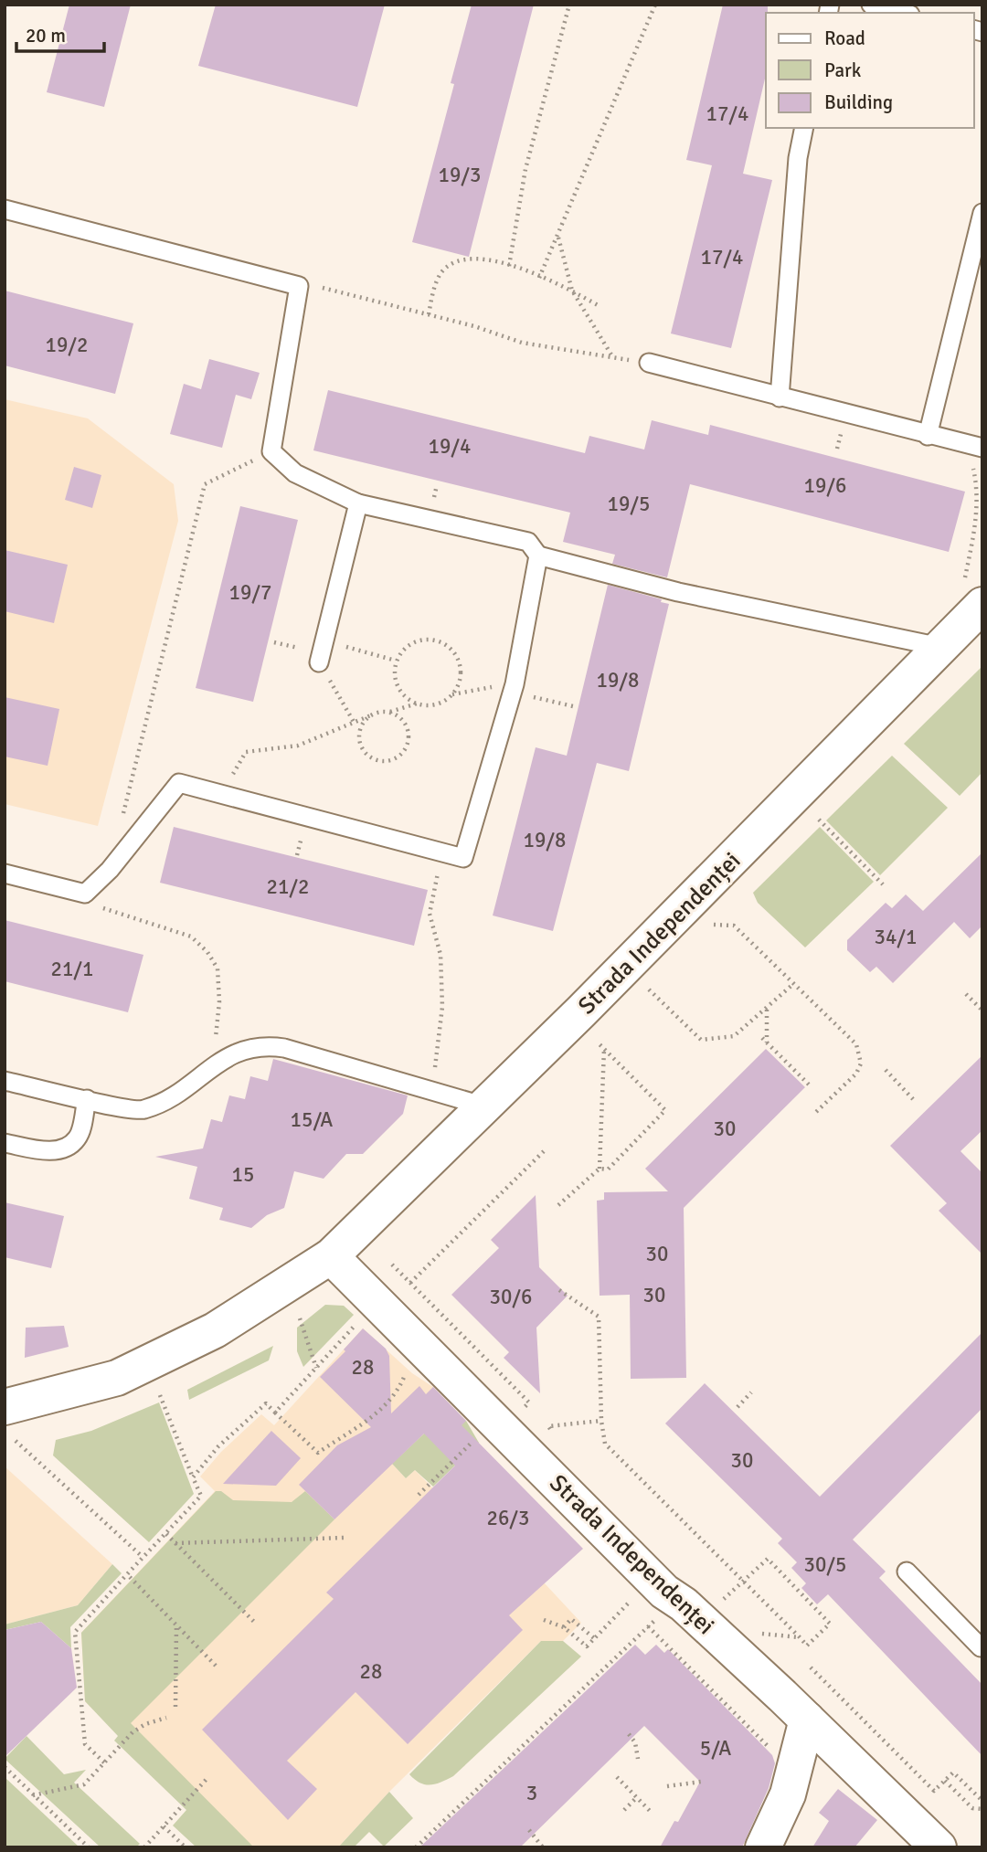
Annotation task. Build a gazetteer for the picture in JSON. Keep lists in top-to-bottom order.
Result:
{
  "streets": {
    "main road": ["Strada Independenței"]
  },
  "house_numbers": [
    "17/4",
    "19/3",
    "17/4",
    "19/2",
    "19/4",
    "19/6",
    "19/5",
    "19/7",
    "19/8",
    "19/8",
    "21/2",
    "34/1",
    "21/1",
    "15/A",
    "30",
    "15",
    "30",
    "30",
    "30/6",
    "28",
    "30",
    "26/3",
    "30/5",
    "28",
    "5/A",
    "3"
  ],
  "legend": ["Road", "Park", "Building"],
  "scale_bar": "20 m"
}
